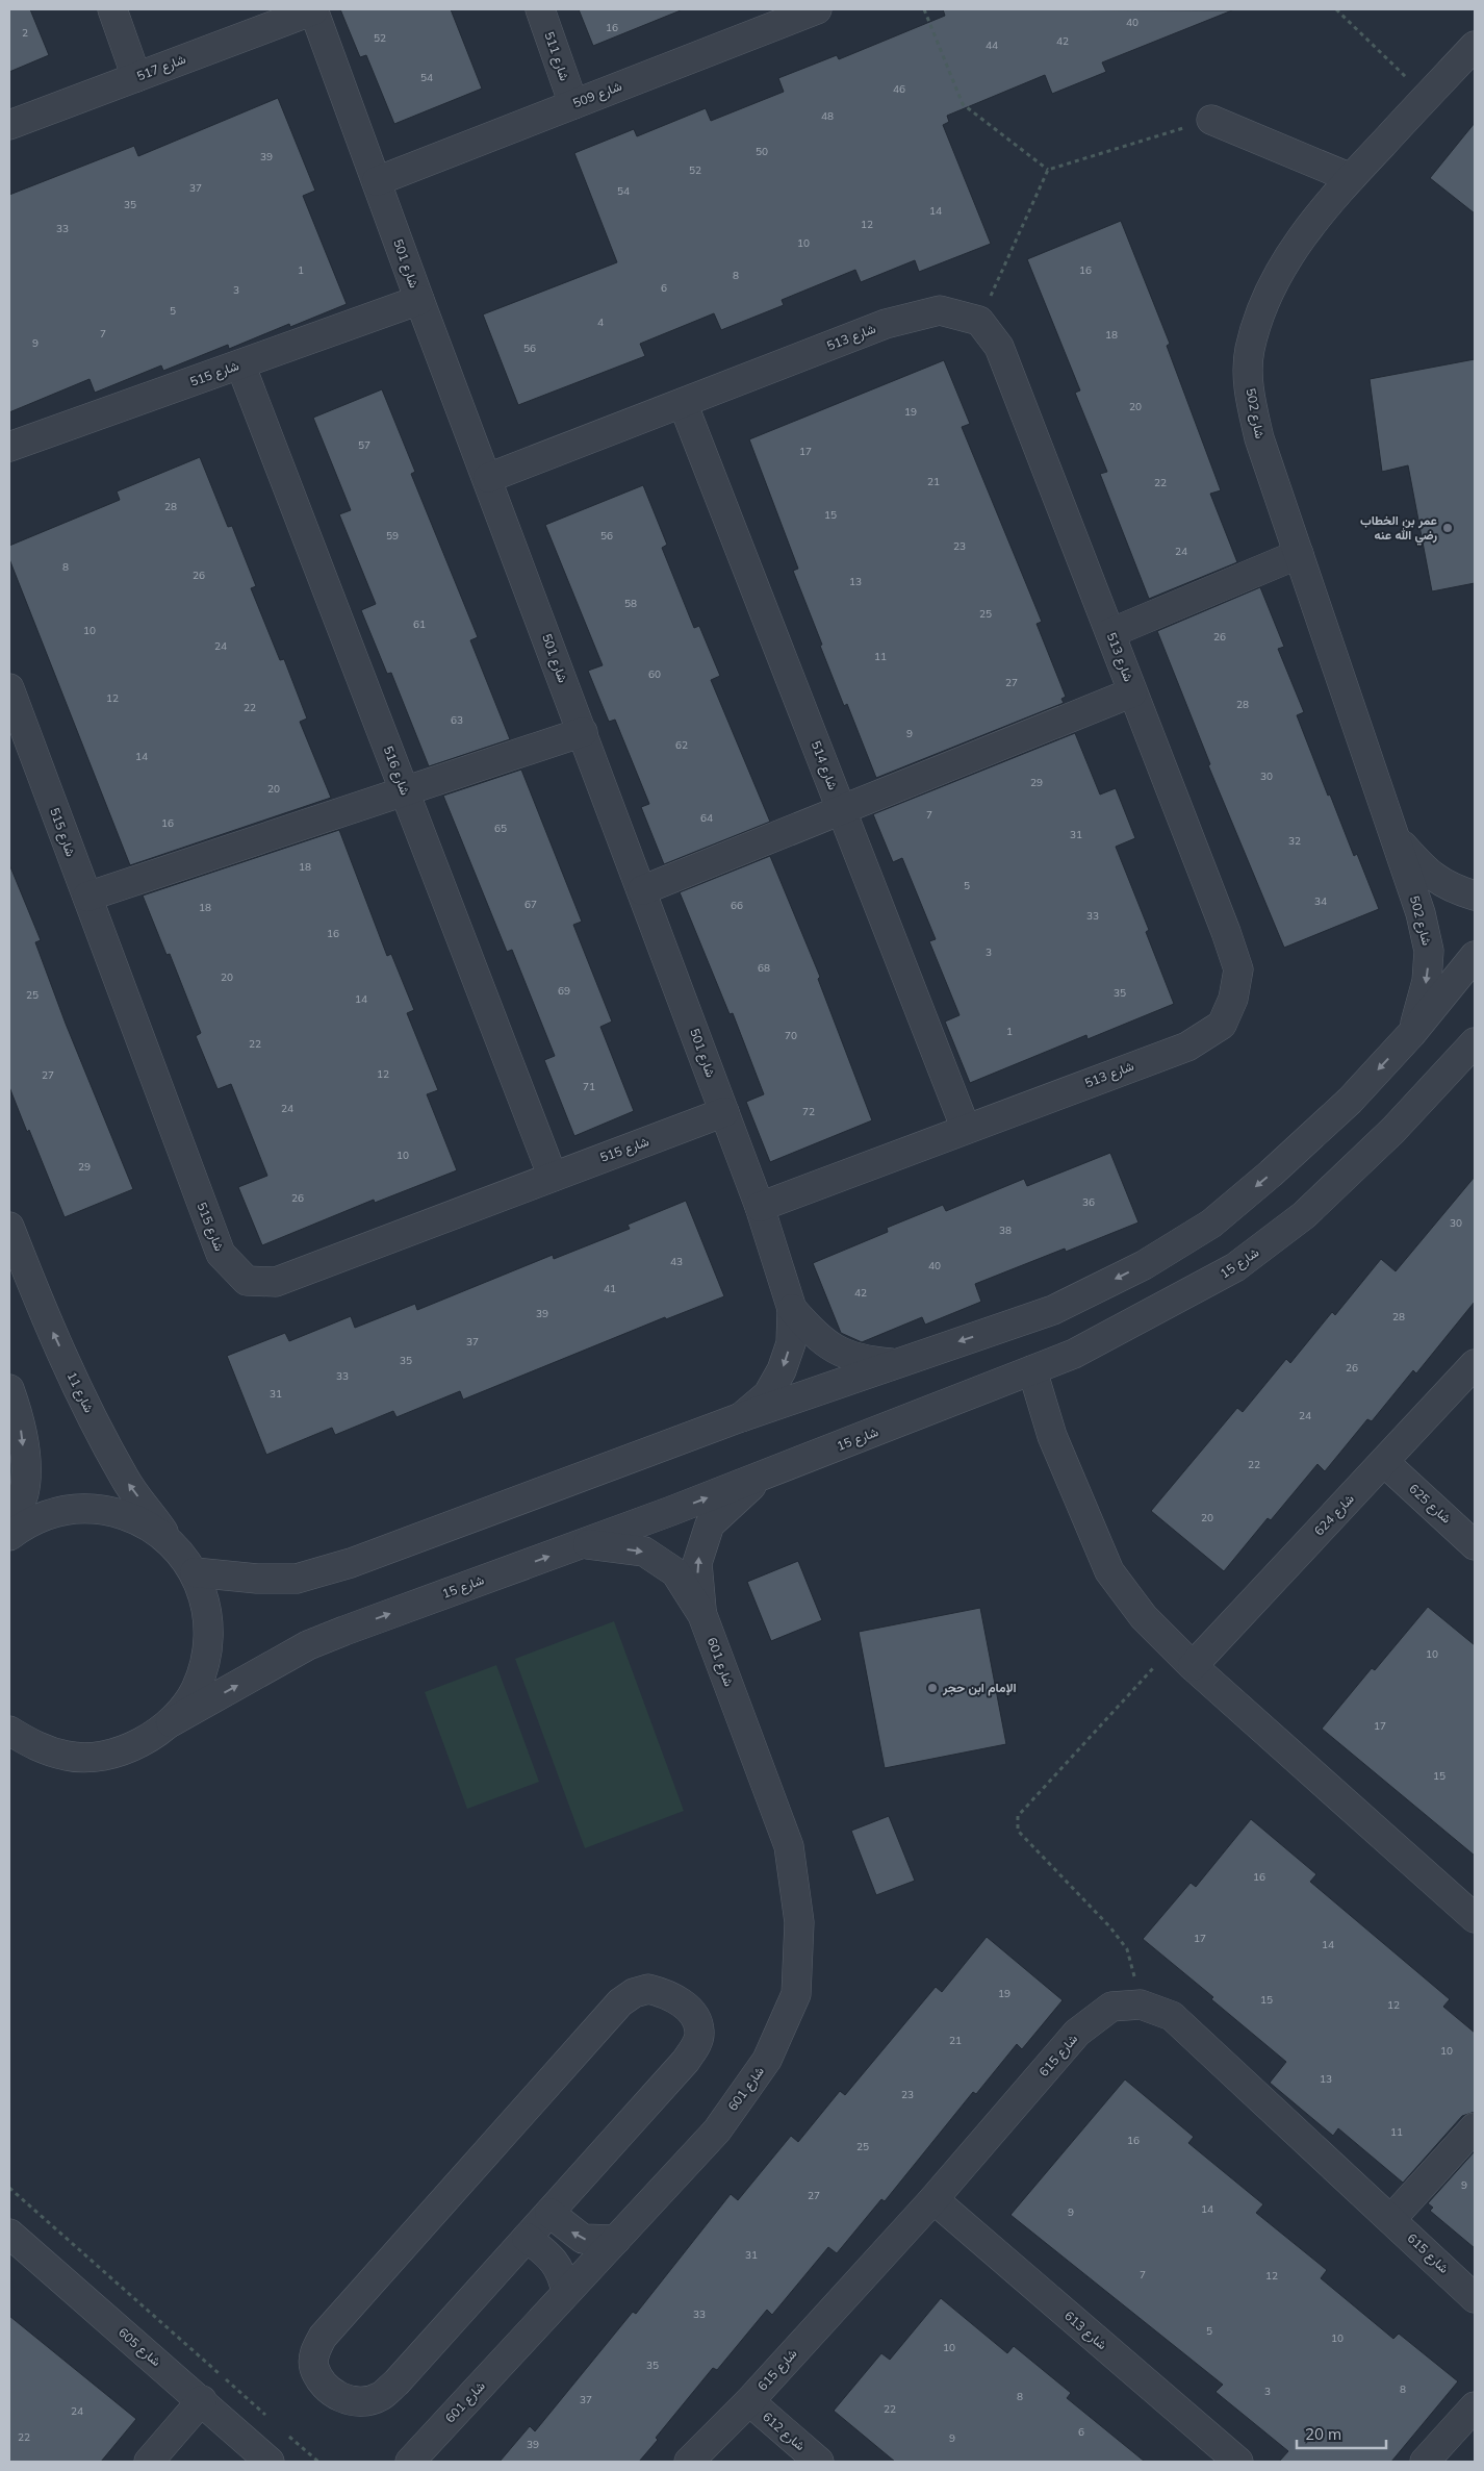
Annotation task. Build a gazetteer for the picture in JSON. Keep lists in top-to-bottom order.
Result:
{
  "streets": {
    "street": [
      "شارع 511",
      "شارع 517",
      "شارع 509",
      "شارع 501",
      "شارع 513",
      "شارع 515",
      "شارع 502",
      "شارع 514",
      "شارع 516",
      "شارع 15",
      "شارع 11",
      "شارع 625",
      "شارع 624",
      "شارع 601",
      "شارع 615",
      "شارع 613",
      "شارع 605",
      "شارع 612"
    ]
  },
  "crossings": [
    ["شارع 511", "شارع 509"],
    ["شارع 517", "شارع 501"],
    ["شارع 509", "شارع 501"],
    ["شارع 501", "شارع 513"],
    ["شارع 501", "شارع 515"],
    ["شارع 513", "شارع 514"],
    ["شارع 515", "شارع 516"],
    ["شارع 15", "شارع 601"],
    ["شارع 625", "شارع 624"],
    ["شارع 615", "شارع 613"],
    ["شارع 615", "شارع 612"]
  ],
  "one_way": ["شارع 11"],
  "places": ["عمر بن الخطاب رضي الله عنه", "الإمام ابن حجر"],
  "house_numbers": [
    "40",
    "16",
    "2",
    "52",
    "42",
    "44",
    "54",
    "46",
    "48",
    "50",
    "39",
    "52",
    "37",
    "54",
    "35",
    "14",
    "12",
    "33",
    "10",
    "1",
    "16",
    "8",
    "6",
    "3",
    "5",
    "4",
    "7",
    "18",
    "9",
    "56",
    "20",
    "19",
    "57",
    "17",
    "21",
    "22",
    "28",
    "15",
    "59",
    "56",
    "23",
    "24",
    "8",
    "26",
    "13",
    "58",
    "25",
    "61",
    "10",
    "26",
    "24",
    "11",
    "60",
    "27",
    "12",
    "28",
    "22",
    "63",
    "9",
    "62",
    "14",
    "30",
    "29",
    "20",
    "7",
    "64",
    "16",
    "65",
    "31",
    "32",
    "18",
    "5",
    "34",
    "67",
    "66",
    "18",
    "33",
    "16",
    "3",
    "68",
    "20",
    "69",
    "35",
    "25",
    "14",
    "1",
    "70",
    "22",
    "12",
    "27",
    "71",
    "24",
    "72",
    "10",
    "29",
    "26",
    "36",
    "30",
    "38",
    "43",
    "40",
    "41",
    "42",
    "39",
    "28",
    "37",
    "35",
    "26",
    "33",
    "31",
    "24",
    "22",
    "20",
    "10",
    "17",
    "15",
    "16",
    "17",
    "14",
    "19",
    "15",
    "12",
    "21",
    "10",
    "13",
    "23",
    "11",
    "16",
    "25",
    "9",
    "27",
    "14",
    "9",
    "31",
    "7",
    "12",
    "33",
    "5",
    "10",
    "10",
    "35",
    "8",
    "3",
    "8",
    "37",
    "22",
    "24",
    "6",
    "22",
    "9",
    "39"
  ],
  "scale_bar": "20 m"
}
